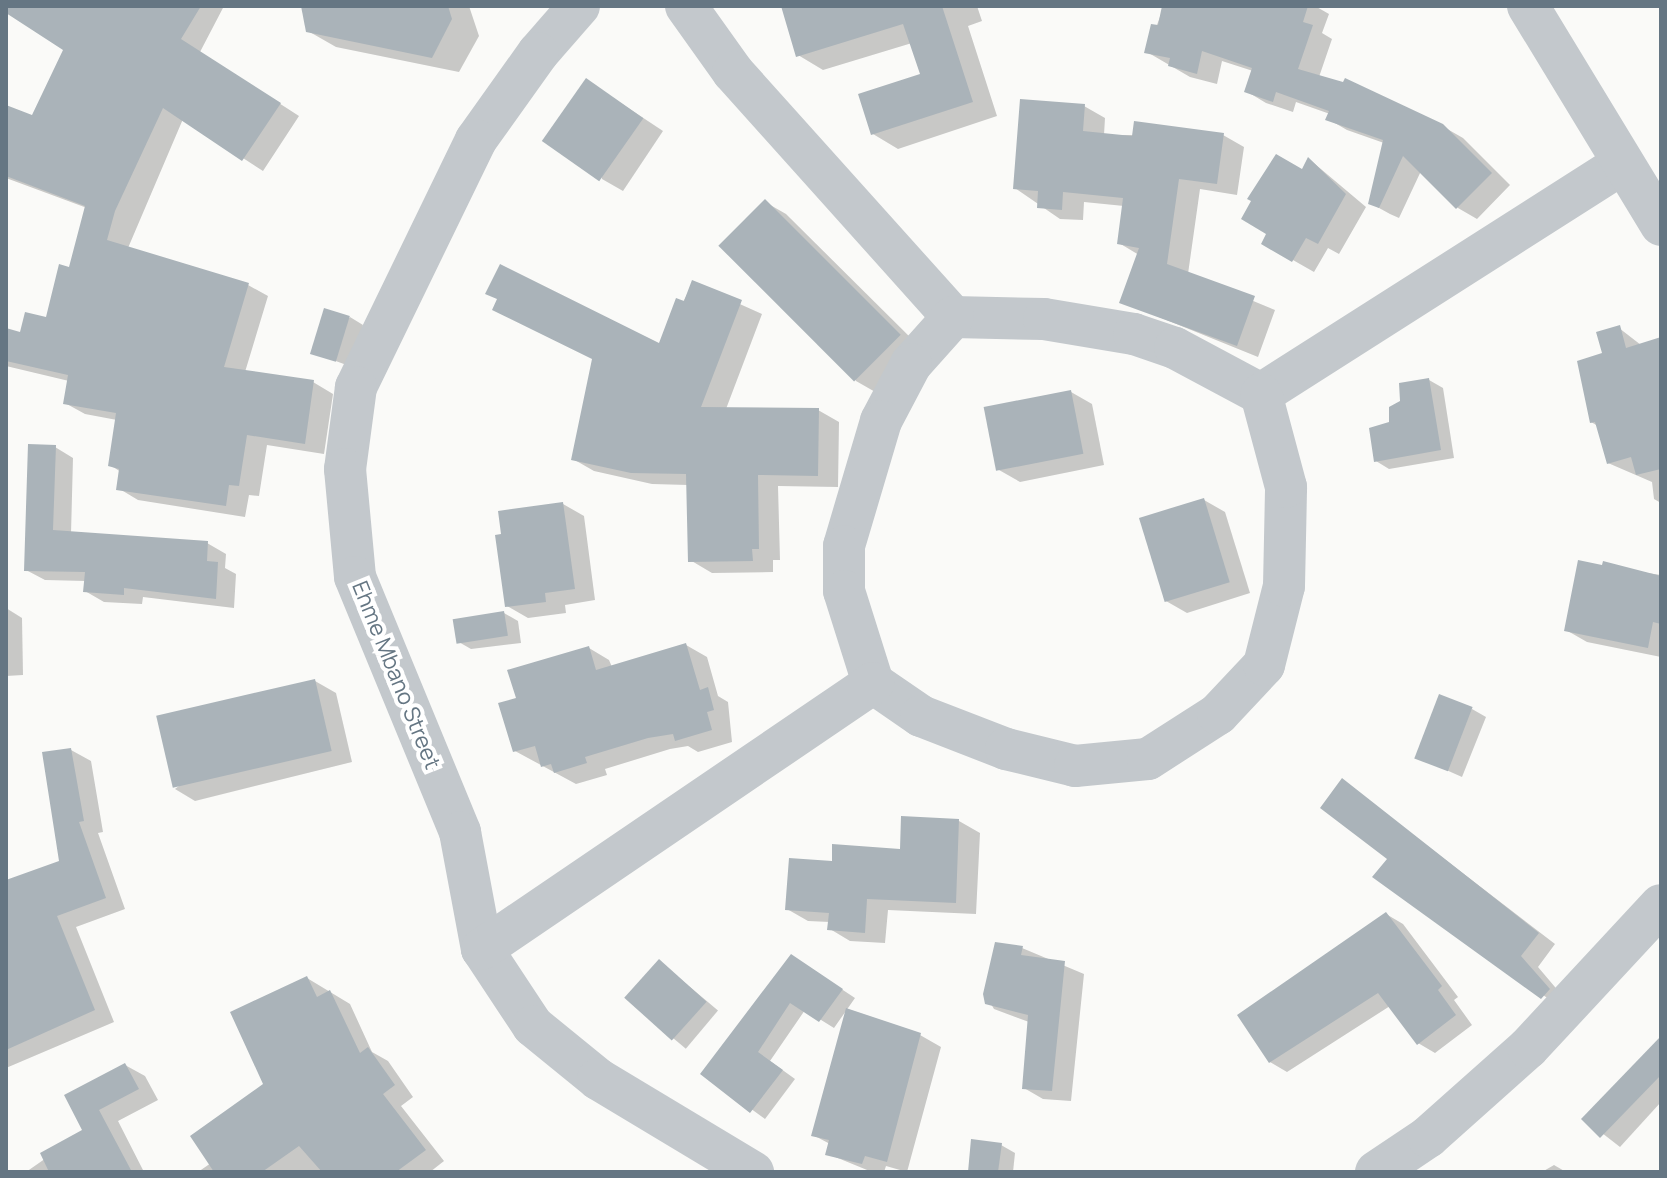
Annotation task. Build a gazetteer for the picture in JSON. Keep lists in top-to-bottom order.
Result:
{
  "streets": {
    "street": ["Ehme Mbano Street"]
  }
}
